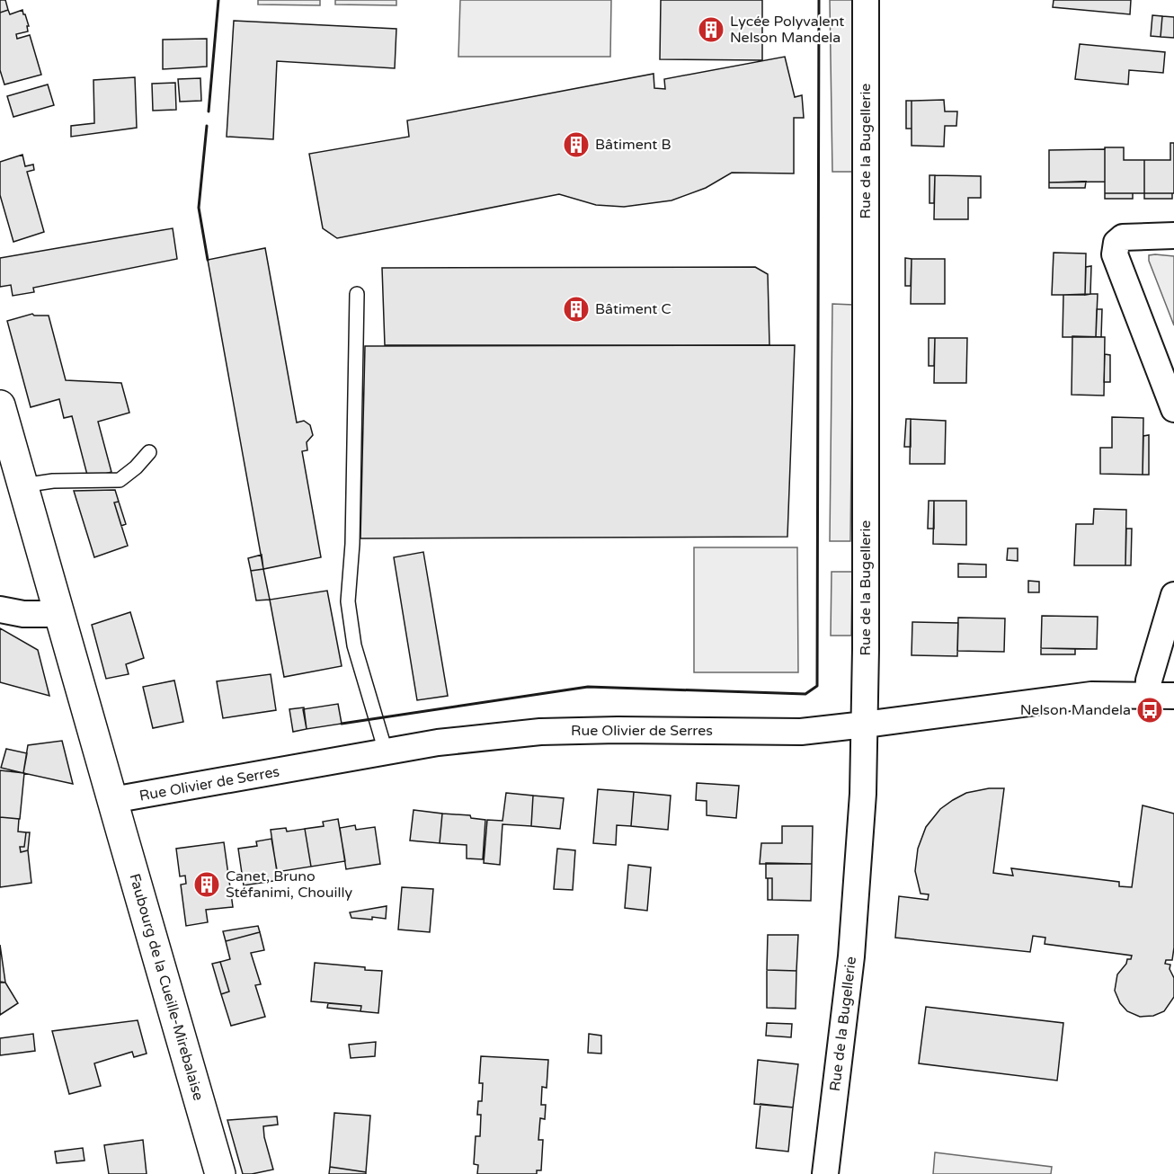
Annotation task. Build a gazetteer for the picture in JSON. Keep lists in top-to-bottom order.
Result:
{
  "streets": {
    "street": ["Rue de la Bugellerie", "Rue Olivier de Serres", "Faubourg de la Cueille-Mirebalaise"]
  },
  "crossings": [
    ["Rue de la Bugellerie", "Rue Olivier de Serres"],
    ["Rue Olivier de Serres", "Faubourg de la Cueille-Mirebalaise"]
  ],
  "places": {
    "building": [
      "Lycée Polyvalent Nelson Mandela",
      "Bâtiment B",
      "Bâtiment C",
      "Canet, Bruno Stéfanimi, Chouilly"
    ],
    "bus stop": ["Nelson Mandela"]
  }
}
